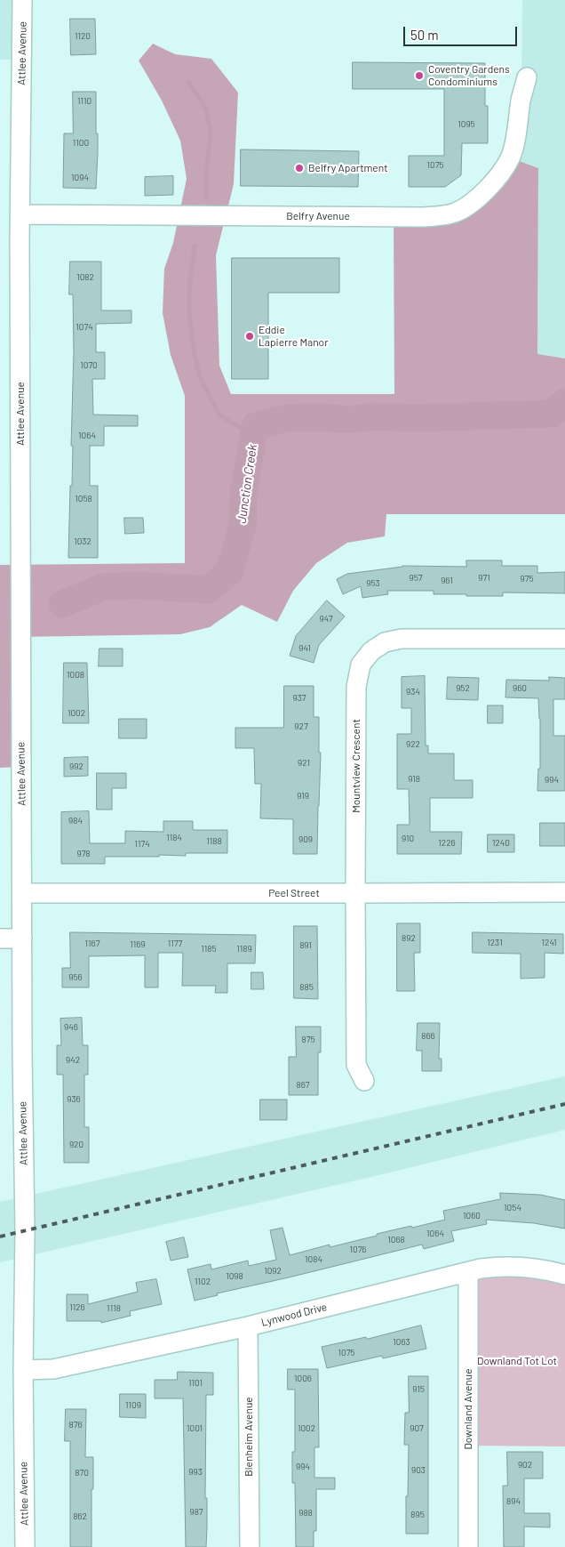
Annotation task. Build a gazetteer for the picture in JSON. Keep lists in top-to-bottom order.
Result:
{
  "streets": {
    "street": [
      "Attlee Avenue",
      "Belfry Avenue",
      "Mountview Crescent",
      "Peel Street",
      "Lynwood Drive",
      "Downland Avenue",
      "Blenheim Avenue"
    ]
  },
  "crossings": [
    ["Attlee Avenue", "Belfry Avenue"],
    ["Attlee Avenue", "Peel Street"],
    ["Attlee Avenue", "Lynwood Drive"],
    ["Mountview Crescent", "Peel Street"],
    ["Lynwood Drive", "Downland Avenue"],
    ["Lynwood Drive", "Blenheim Avenue"]
  ],
  "water": ["Junction Creek"],
  "parks": ["Downland Tot Lot"],
  "places": ["Coventry Gardens Condominiums", "Belfry Apartment", "Eddie Lapierre Manor"],
  "house_numbers": [
    "1120",
    "1110",
    "1095",
    "1100",
    "1075",
    "1094",
    "1082",
    "1074",
    "1070",
    "1064",
    "1058",
    "1032",
    "957",
    "971",
    "975",
    "961",
    "953",
    "947",
    "941",
    "1008",
    "952",
    "960",
    "934",
    "937",
    "1002",
    "927",
    "922",
    "921",
    "992",
    "918",
    "994",
    "919",
    "984",
    "1184",
    "910",
    "909",
    "1188",
    "1226",
    "1240",
    "1174",
    "978",
    "892",
    "1231",
    "1241",
    "1167",
    "1177",
    "1169",
    "891",
    "1185",
    "1189",
    "956",
    "885",
    "946",
    "866",
    "875",
    "942",
    "867",
    "936",
    "920",
    "1054",
    "1060",
    "1064",
    "1068",
    "1076",
    "1084",
    "1092",
    "1098",
    "1102",
    "1126",
    "1118",
    "1063",
    "1075",
    "1006",
    "1101",
    "915",
    "1109",
    "876",
    "1001",
    "1002",
    "907",
    "902",
    "994",
    "903",
    "993",
    "870",
    "894",
    "987",
    "988",
    "895",
    "862"
  ],
  "scale_bar": "50 m"
}
